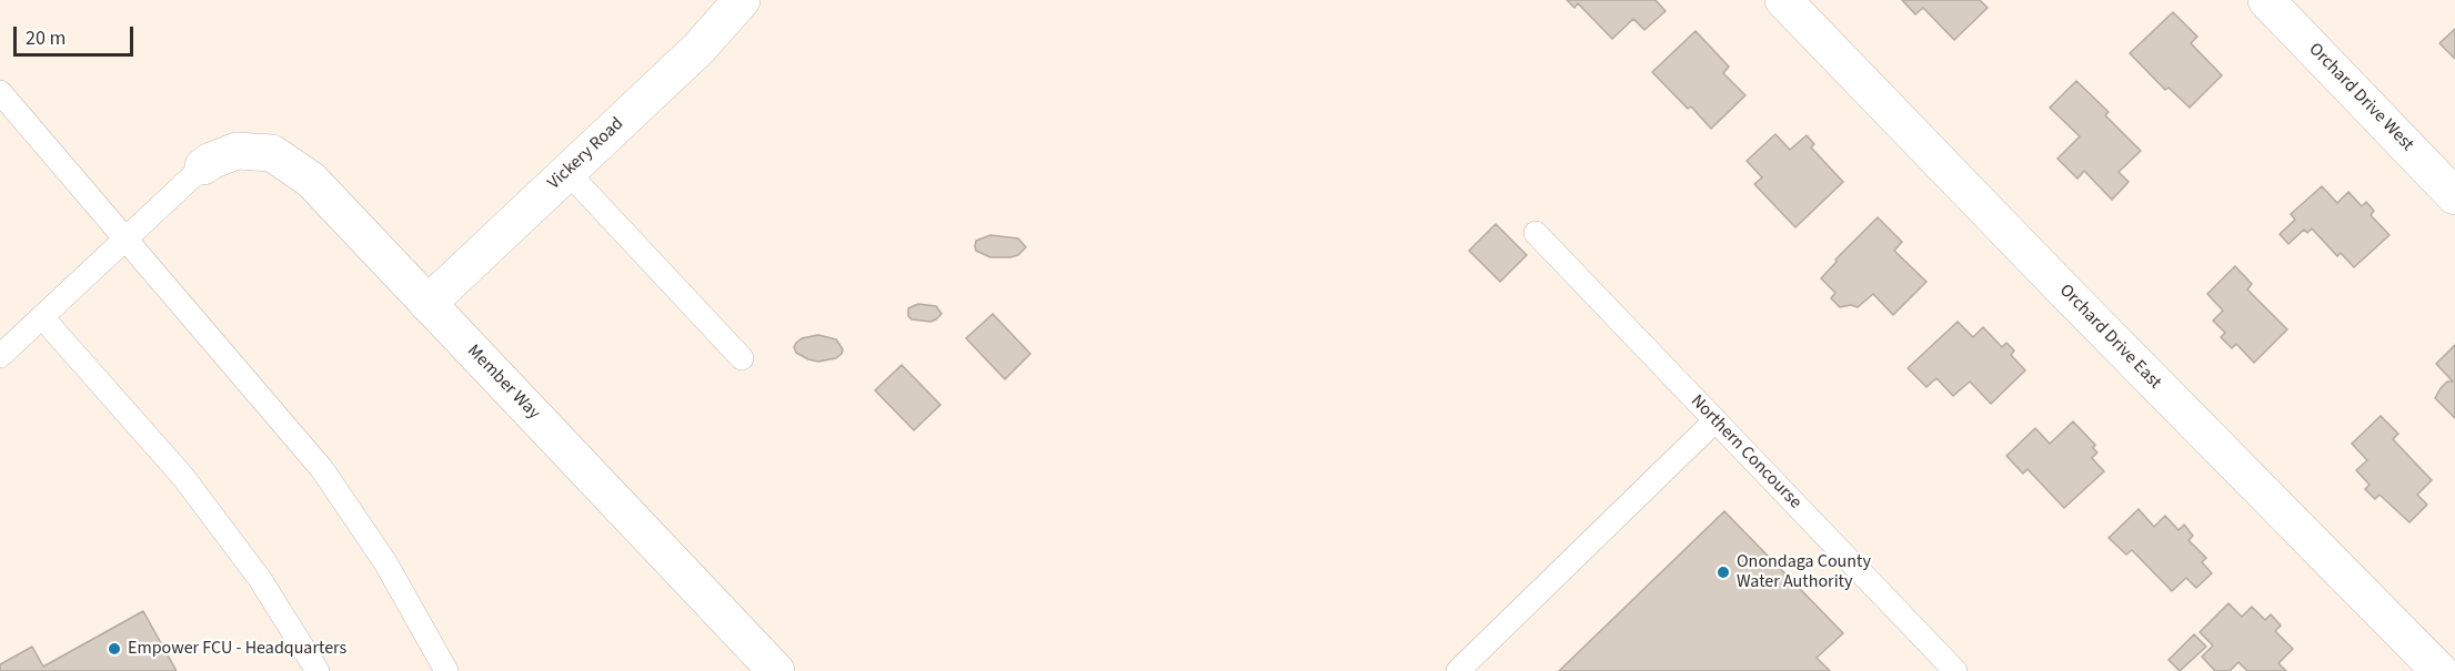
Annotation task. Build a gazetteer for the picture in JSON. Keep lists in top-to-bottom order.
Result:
{
  "streets": {
    "street": [
      "Orchard Drive West",
      "Vickery Road",
      "Orchard Drive East",
      "Member Way"
    ],
    "lane": ["Northern Concourse"]
  },
  "crossings": [
    ["Vickery Road", "Member Way"]
  ],
  "places": ["Onondaga County Water Authority", "Empower FCU - Headquarters"],
  "scale_bar": "20 m"
}
